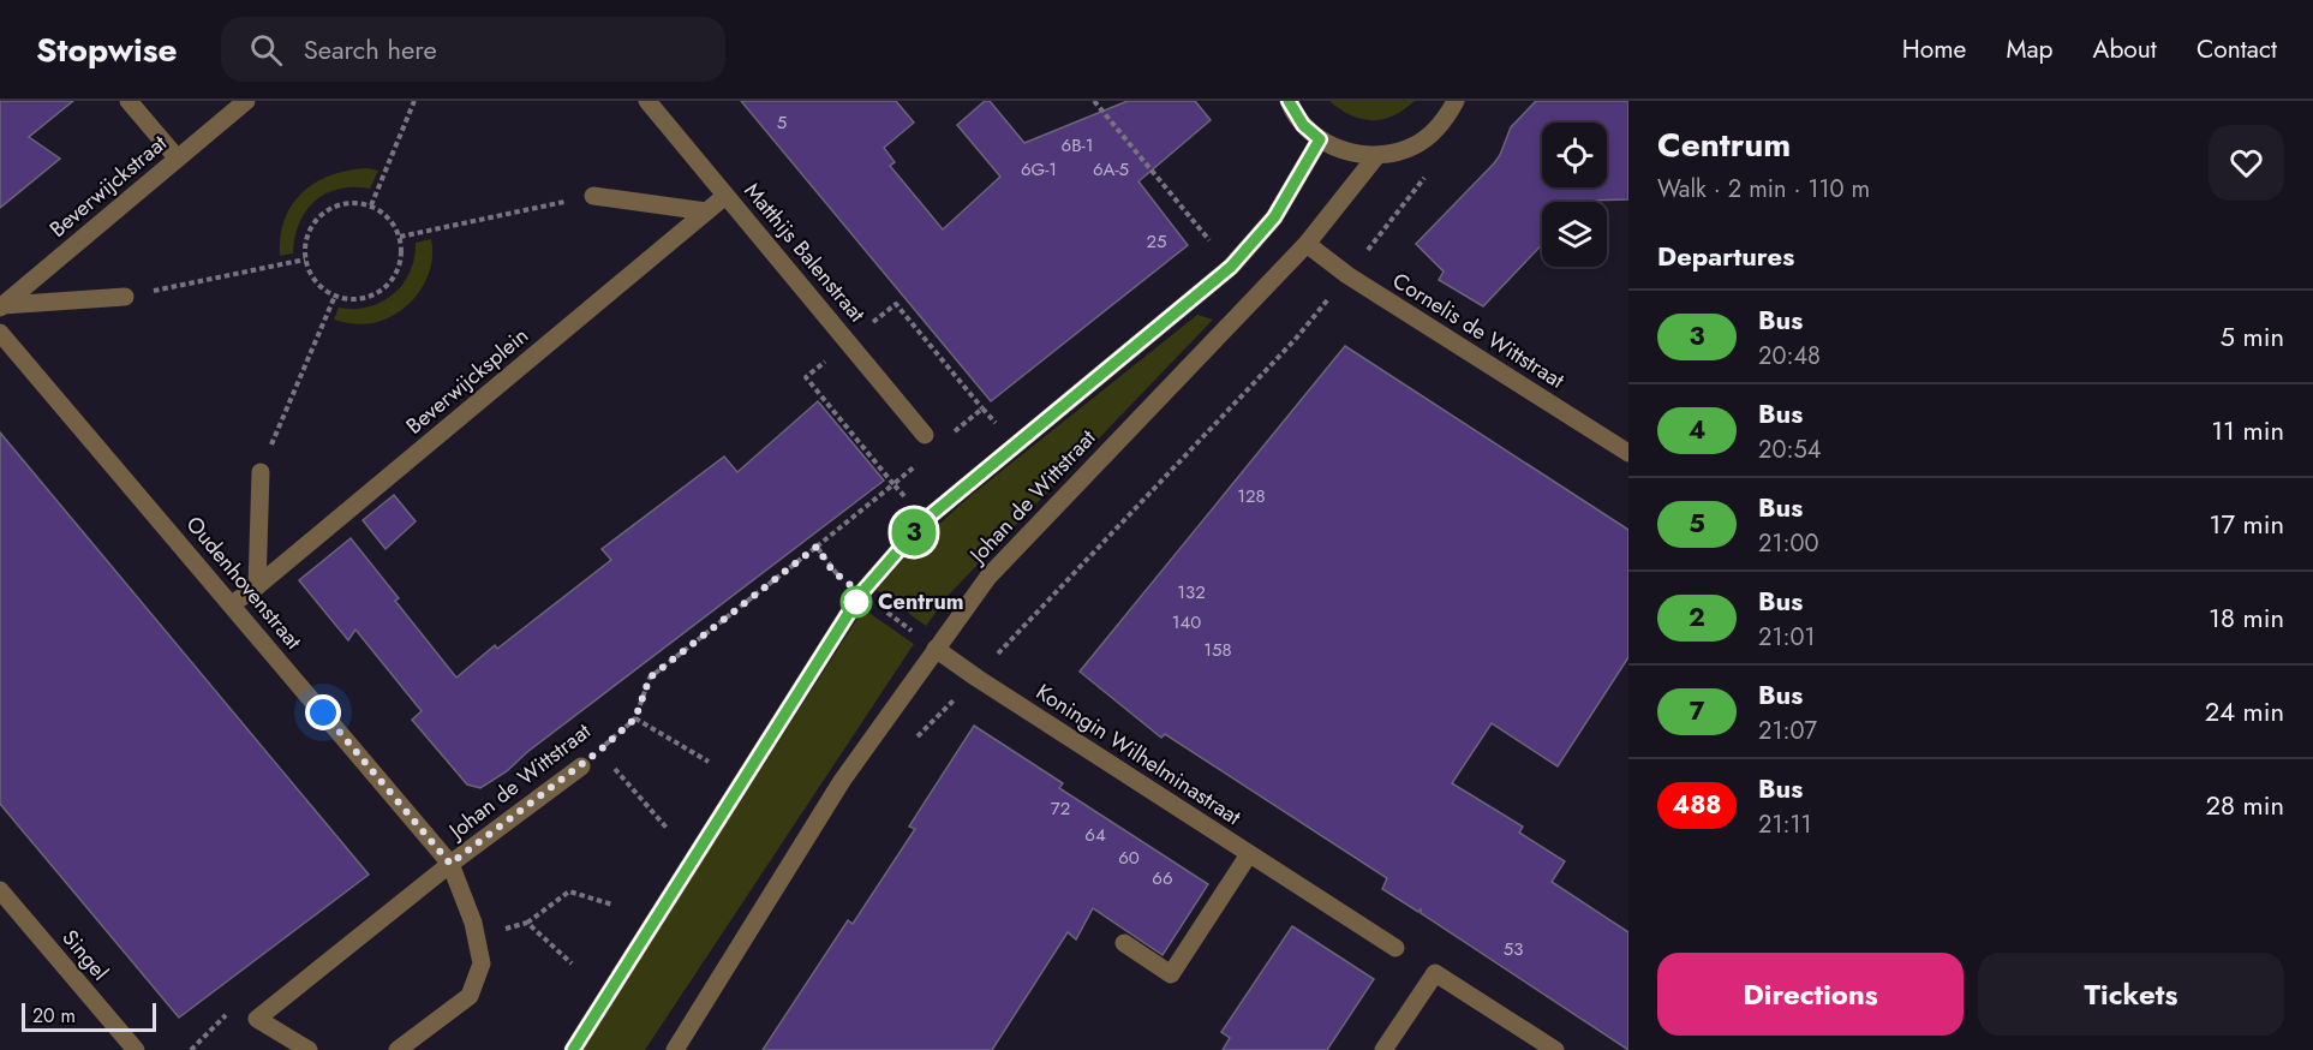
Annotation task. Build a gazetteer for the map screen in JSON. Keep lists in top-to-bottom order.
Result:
{
  "streets": {
    "street": [
      "Beverwijckstraat",
      "Matthijs Balenstraat",
      "Cornelis de Wittstraat",
      "Beverwijcksplein",
      "Johan de Wittstraat",
      "Oudenhovenstraat",
      "Koningin Wilhelminastraat",
      "Singel"
    ]
  },
  "crossings": [
    ["Matthijs Balenstraat", "Beverwijcksplein"],
    ["Matthijs Balenstraat", "Johan de Wittstraat"],
    ["Cornelis de Wittstraat", "Johan de Wittstraat"],
    ["Beverwijcksplein", "Oudenhovenstraat"],
    ["Johan de Wittstraat", "Oudenhovenstraat"],
    ["Johan de Wittstraat", "Koningin Wilhelminastraat"]
  ],
  "places": ["Centrum"],
  "lines": ["bus line 3"],
  "house_numbers": [
    "5",
    "6B-1",
    "6G-1",
    "6A-5",
    "25",
    "128",
    "132",
    "140",
    "158",
    "72",
    "64",
    "60",
    "66",
    "53"
  ],
  "scale_bar": "20 m",
  "page": {
    "header": "Stopwise",
    "search": "Search here",
    "nav": [
      "Home",
      "Map",
      "About",
      "Contact"
    ],
    "on_map": "3",
    "heading": [
      ["Centrum", "Walk · 2 min · 110 m"],
      "Departures"
    ],
    "list": [
      {
        "mark": "3",
        "name": "Bus",
        "note": "20:48",
        "value": "5 min"
      },
      {
        "mark": "4",
        "name": "Bus",
        "note": "20:54",
        "value": "11 min"
      },
      {
        "mark": "5",
        "name": "Bus",
        "note": "21:00",
        "value": "17 min"
      },
      {
        "mark": "2",
        "name": "Bus",
        "note": "21:01",
        "value": "18 min"
      },
      {
        "mark": "7",
        "name": "Bus",
        "note": "21:07",
        "value": "24 min"
      },
      {
        "mark": "488",
        "name": "Bus",
        "note": "21:11",
        "value": "28 min"
      }
    ],
    "buttons": ["Directions", "Tickets"],
    "scale": "20 m"
  }
}
